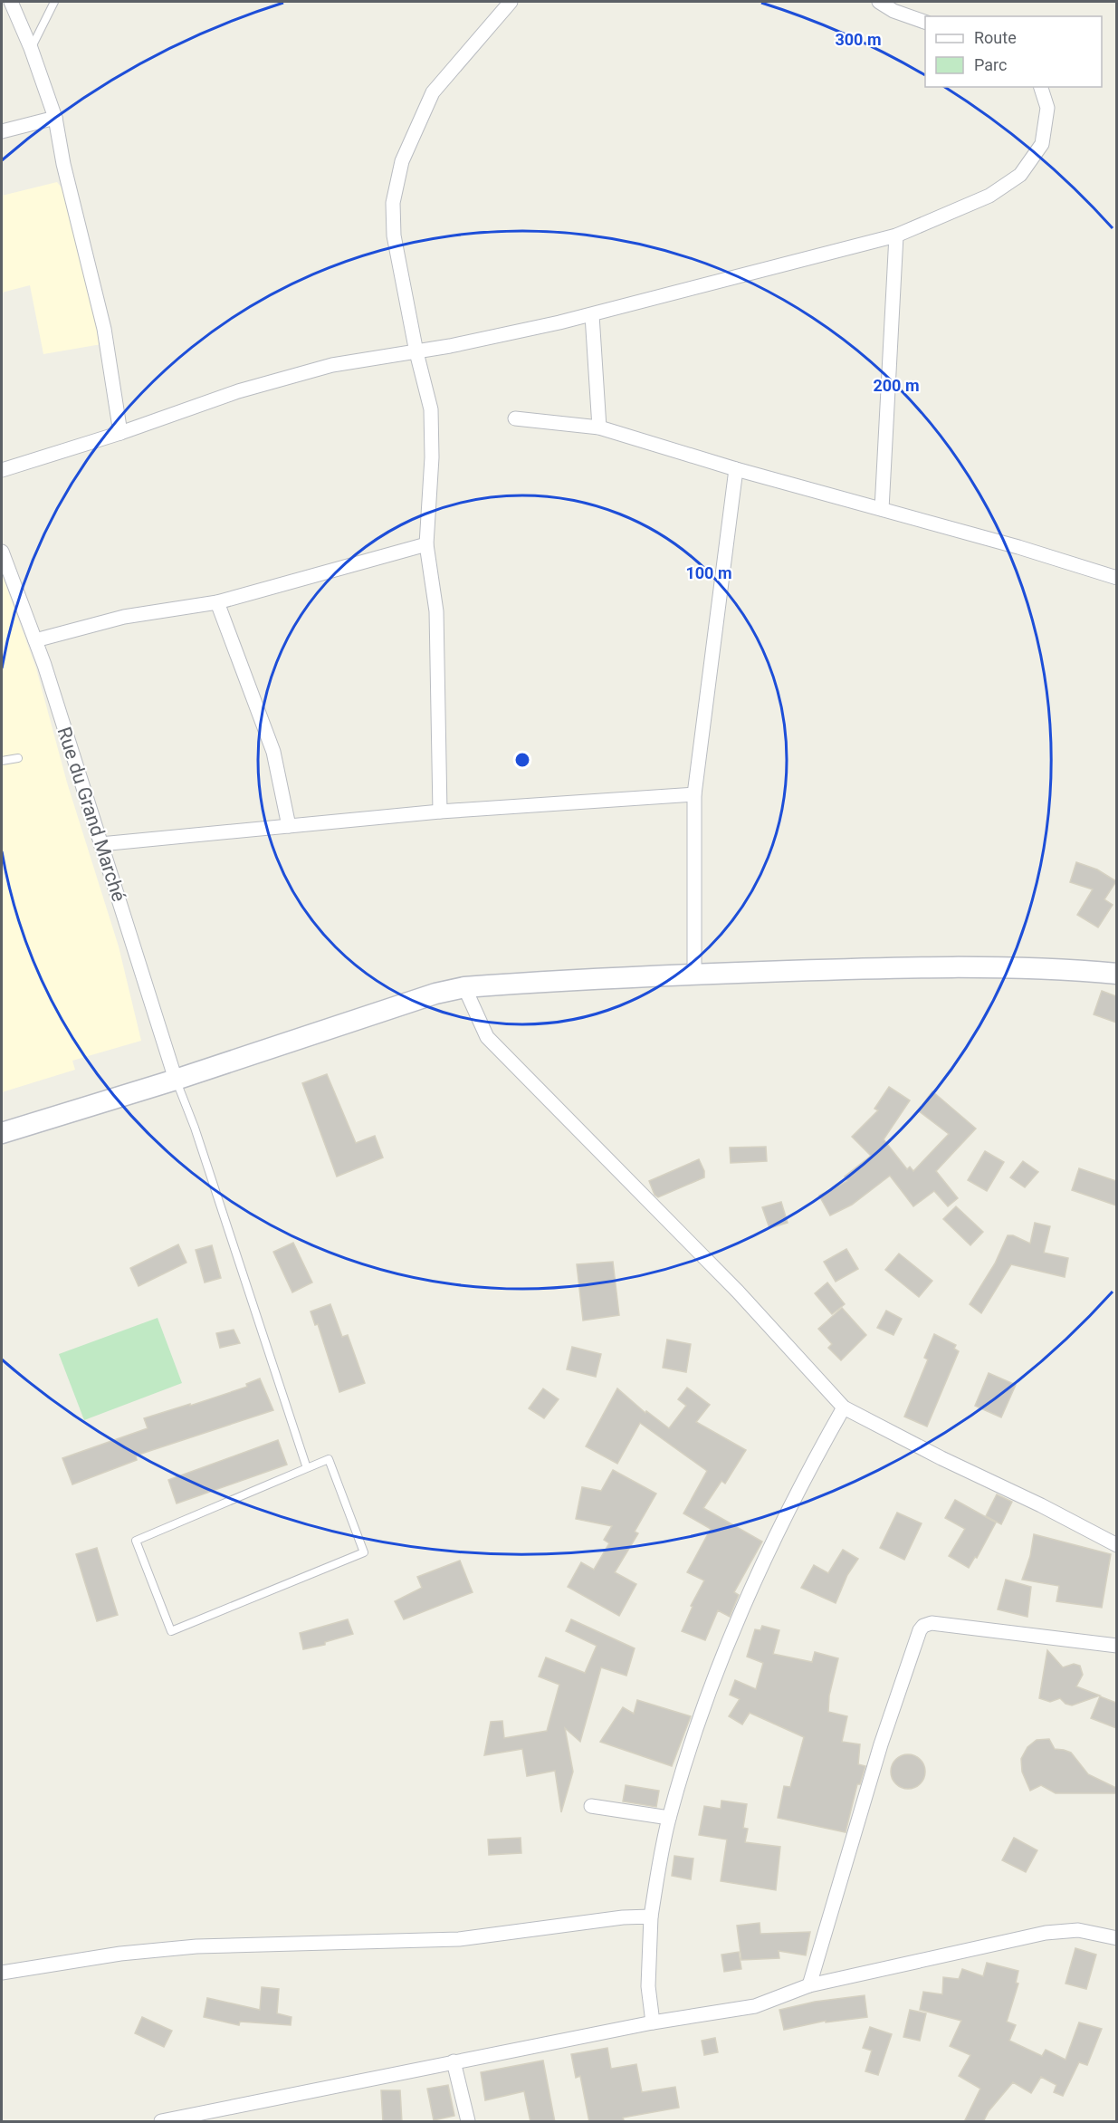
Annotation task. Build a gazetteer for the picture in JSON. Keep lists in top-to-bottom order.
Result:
{
  "streets": {
    "street": ["Rue du Grand Marché"]
  },
  "legend": ["Route", "Parc"],
  "rings": ["300 m", "200 m", "100 m"]
}
